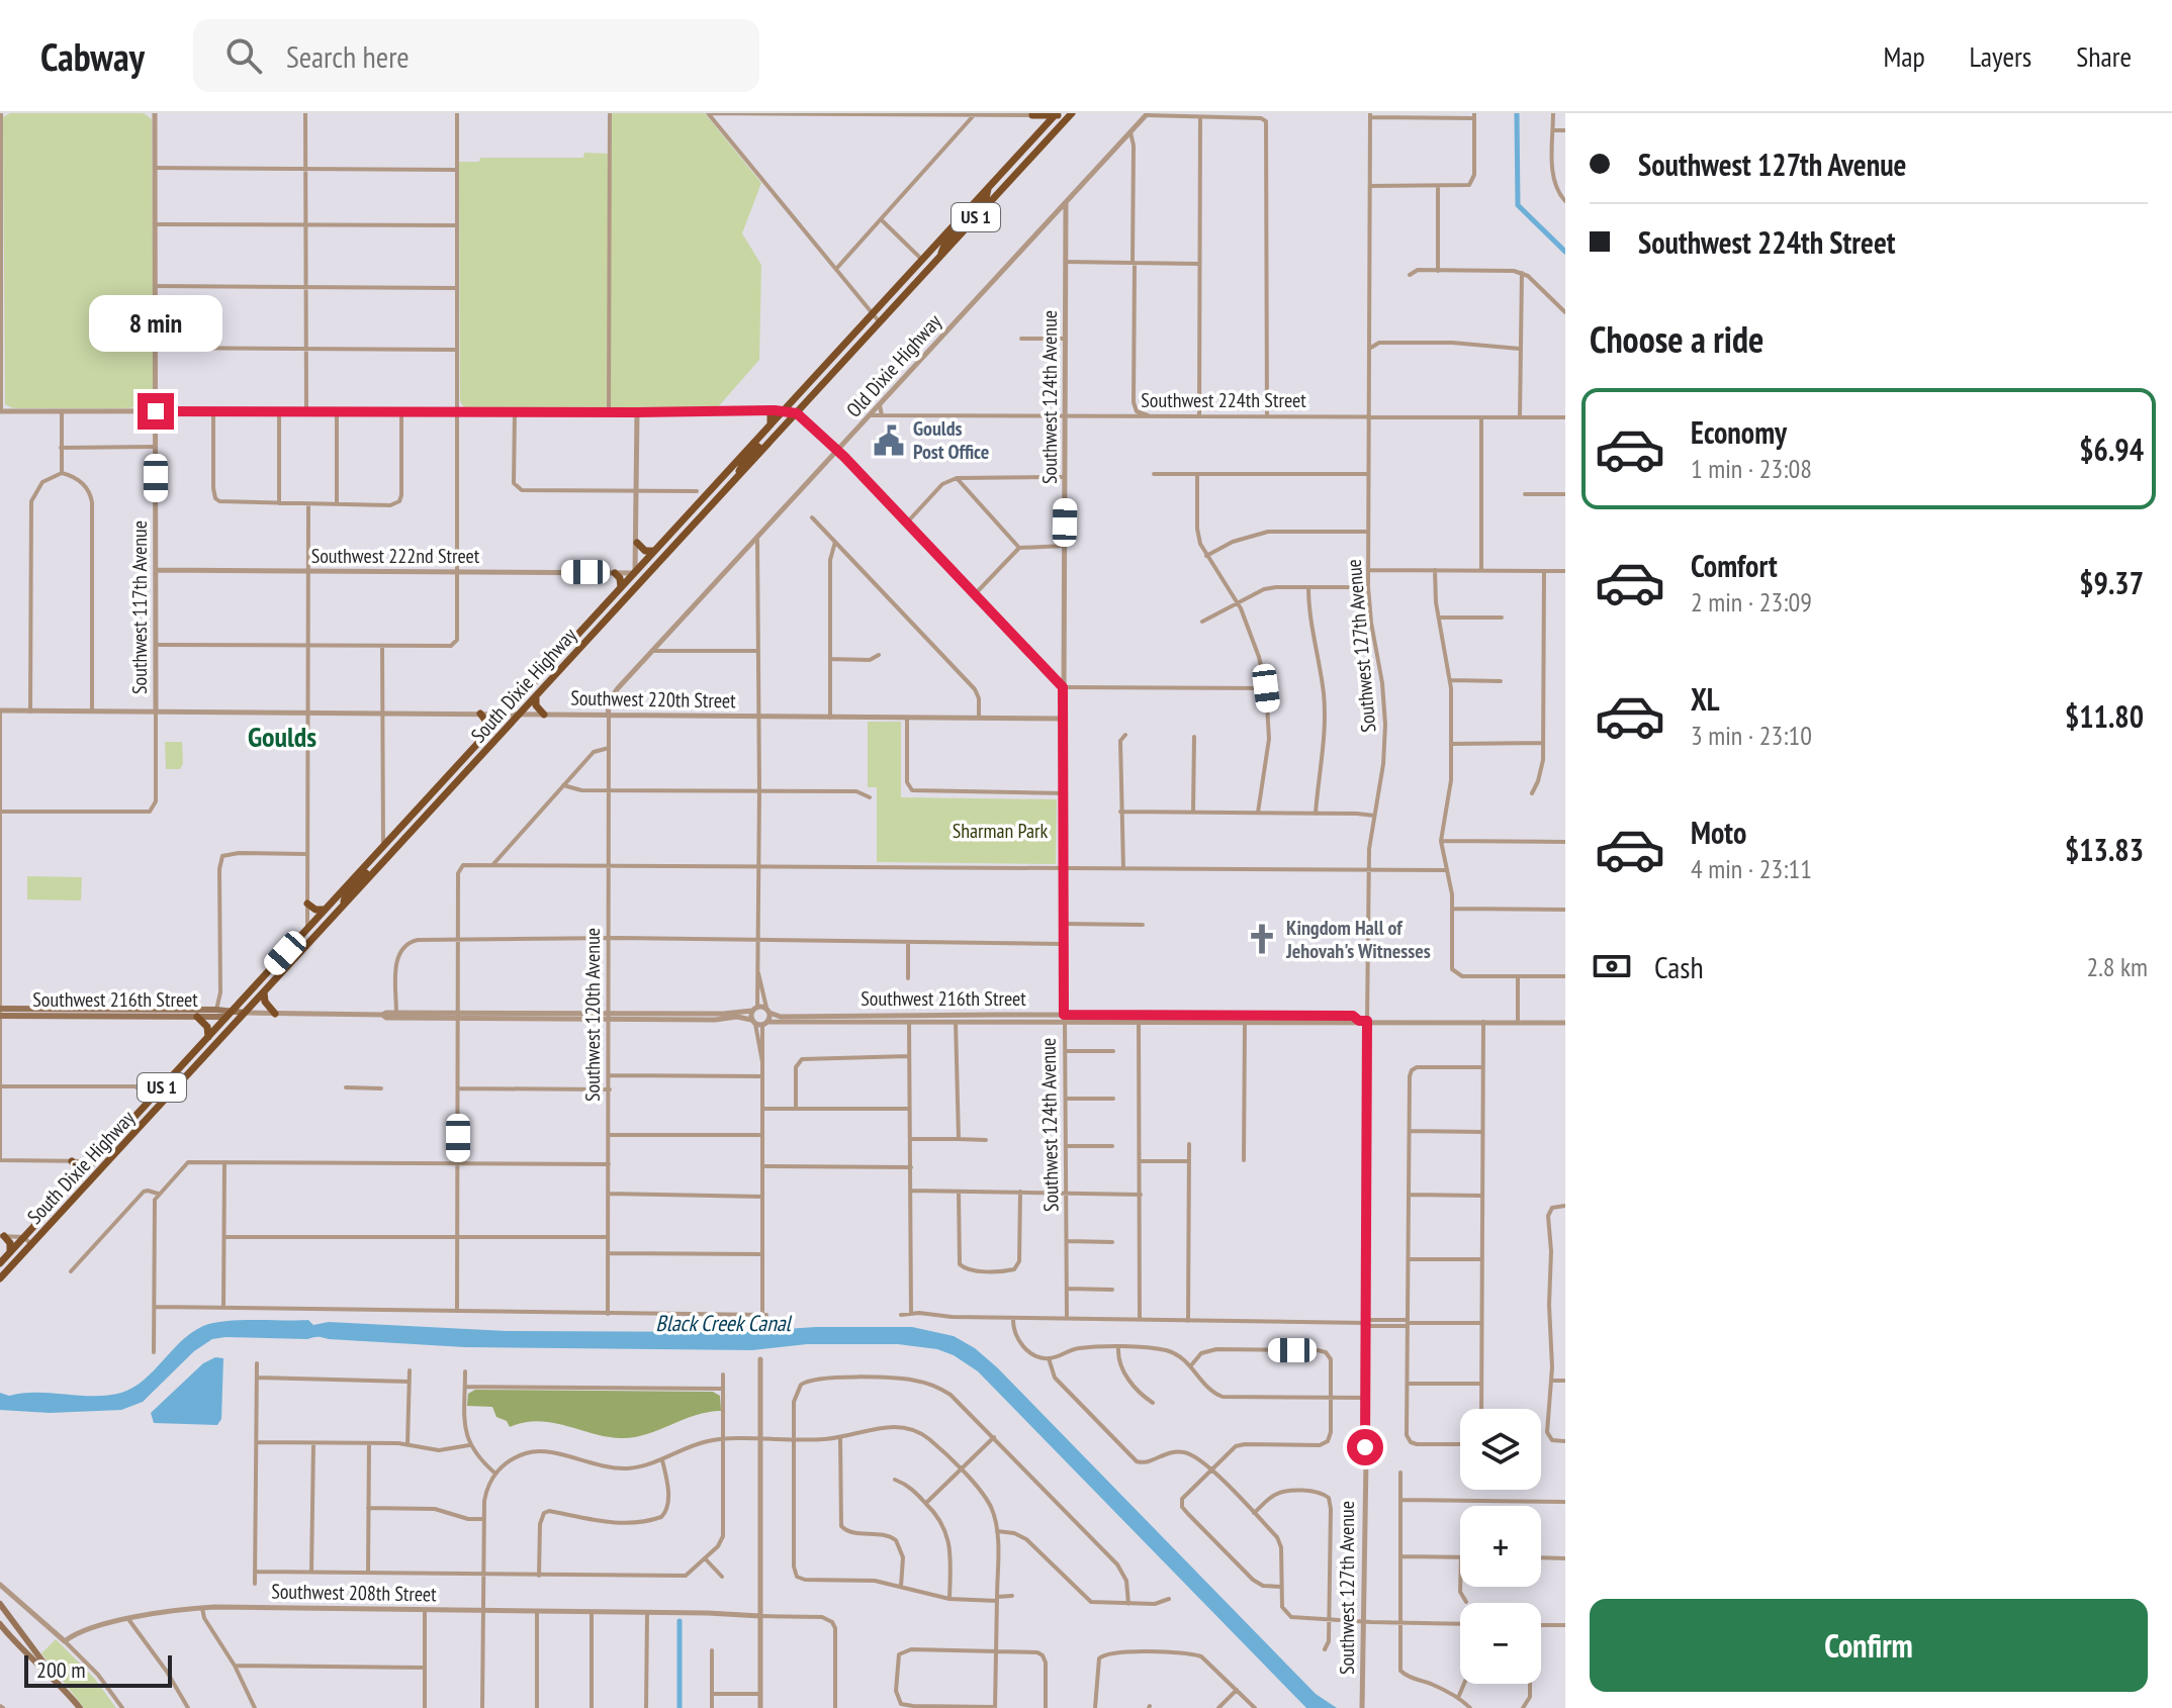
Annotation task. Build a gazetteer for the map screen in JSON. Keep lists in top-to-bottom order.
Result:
{
  "streets": {
    "highway": ["US 1", "South Dixie Highway"],
    "main road": ["Southwest 216th Street"],
    "street": [
      "Old Dixie Highway",
      "Southwest 124th Avenue",
      "Southwest 224th Street",
      "Southwest 222nd Street",
      "Southwest 117th Avenue",
      "Southwest 127th Avenue",
      "Southwest 220th Street",
      "Southwest 120th Avenue",
      "Southwest 208th Street"
    ]
  },
  "crossings": [
    ["Old Dixie Highway", "Southwest 124th Avenue"],
    ["Old Dixie Highway", "Southwest 224th Street"],
    ["Old Dixie Highway", "Southwest 220th Street"],
    ["Old Dixie Highway", "Southwest 120th Avenue"],
    ["Southwest 124th Avenue", "Southwest 224th Street"],
    ["Southwest 124th Avenue", "Southwest 220th Street"],
    ["Southwest 124th Avenue", "Southwest 216th Street"],
    ["Southwest 224th Street", "Southwest 127th Avenue"],
    ["Southwest 222nd Street", "Southwest 117th Avenue"],
    ["Southwest 222nd Street", "South Dixie Highway"],
    ["Southwest 117th Avenue", "Southwest 220th Street"],
    ["Southwest 127th Avenue", "Southwest 216th Street"],
    ["South Dixie Highway", "Southwest 220th Street"],
    ["South Dixie Highway", "Southwest 216th Street"],
    ["Southwest 220th Street", "Southwest 120th Avenue"],
    ["Southwest 216th Street", "Southwest 120th Avenue"]
  ],
  "districts": ["Goulds"],
  "water": ["Black Creek Canal"],
  "parks": ["Sharman Park"],
  "places": {
    "public building": ["Goulds Post Office"],
    "church": ["Kingdom Hall of Jehovah's Witnesses"]
  },
  "scale_bar": "200 m",
  "page": {
    "header": "Cabway",
    "search": "Search here",
    "nav": ["Map", "Layers", "Share"],
    "banner": ["Southwest 127th Avenue", "Southwest 224th Street"],
    "heading": "Choose a ride",
    "bubble": "8 min",
    "list": [
      {
        "name": "Economy",
        "note": "1 min · 23:08",
        "value": "$6.94"
      },
      {
        "name": "Comfort",
        "note": "2 min · 23:09",
        "value": "$9.37"
      },
      {
        "name": "XL",
        "note": "3 min · 23:10",
        "value": "$11.80"
      },
      {
        "name": "Moto",
        "note": "4 min · 23:11",
        "value": "$13.83"
      }
    ],
    "pay": ["Cash", "2.8 km"],
    "map_buttons": ["+", "−"],
    "buttons": "Confirm",
    "scale": "200 m"
  }
}
